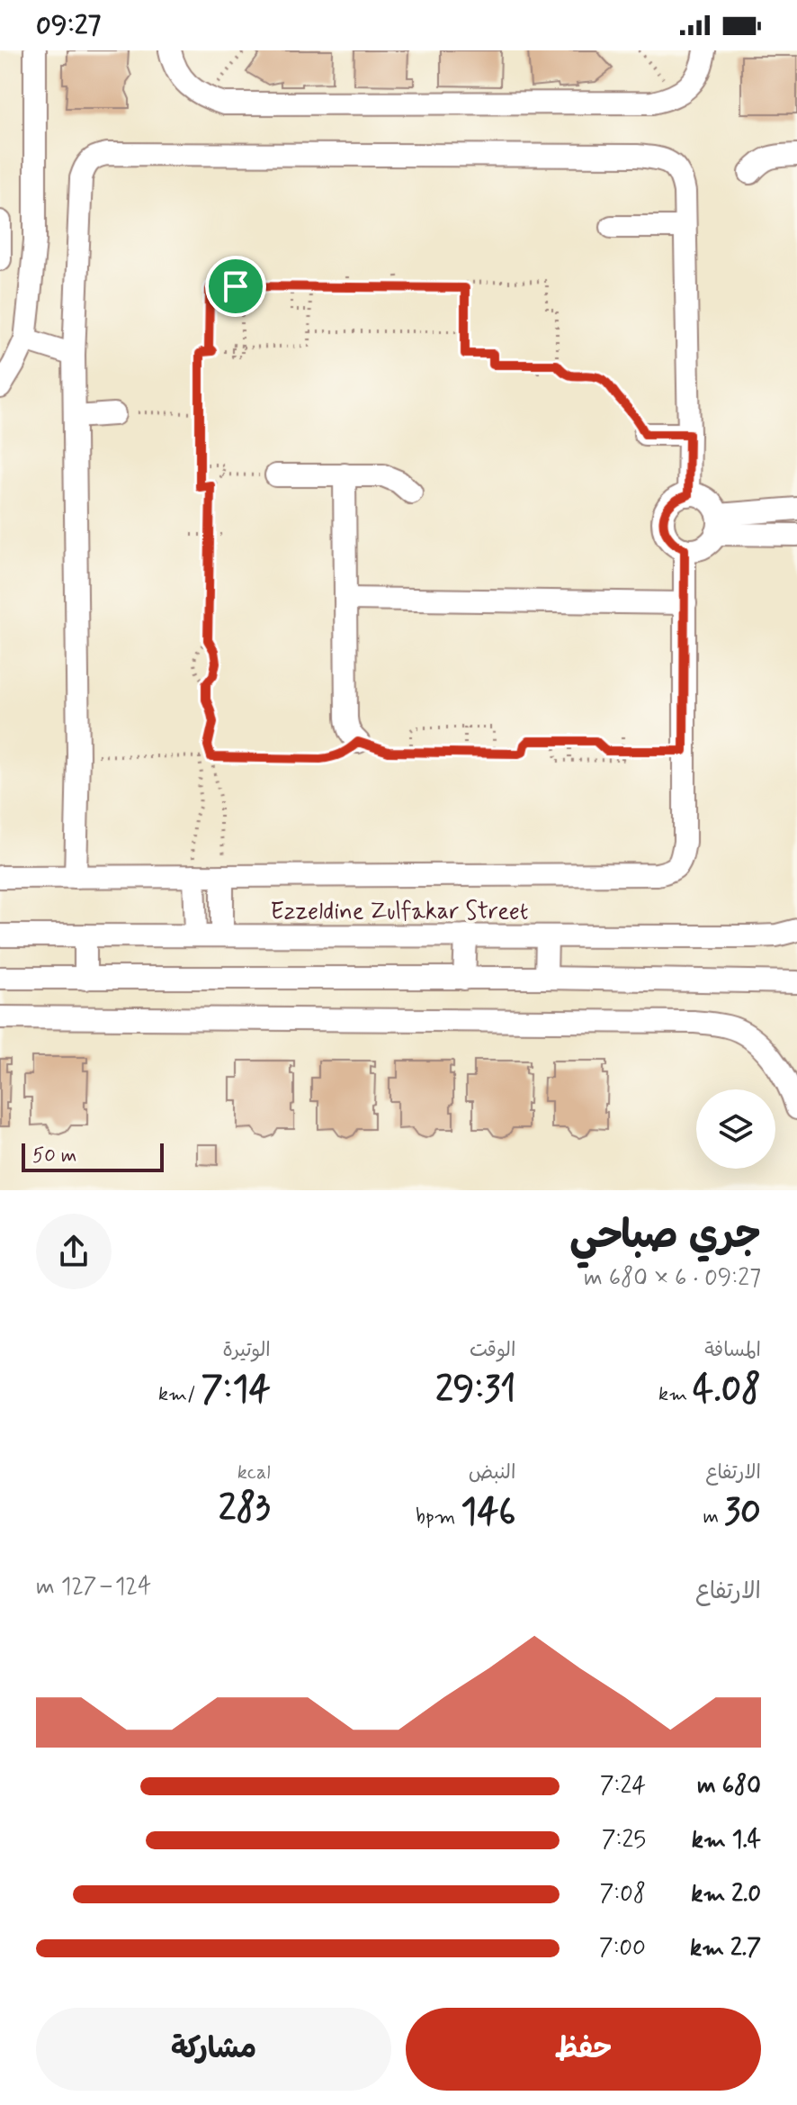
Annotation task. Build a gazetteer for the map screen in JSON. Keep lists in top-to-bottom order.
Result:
{
  "streets": {
    "street": ["Ezzeldine Zulfakar Street"]
  },
  "scale_bar": "50 m",
  "page": {
    "status": "09:27",
    "scale": "50 m",
    "heading": ["جري صباحي", "09:27 · 6 × 680 m"],
    "stats": [
      ["المسافة", "4.08 km"],
      ["الوقت", "29:31"],
      ["الوتيرة", "7:14 /km"],
      ["الارتفاع", "30 m"],
      ["النبض", "146 bpm"],
      ["kcal", "283"]
    ],
    "chart": ["الارتفاع", "124–127 m"],
    "list": [
      {
        "name": "680 m",
        "note": "7:24"
      },
      {
        "name": "1.4 km",
        "note": "7:25"
      },
      {
        "name": "2.0 km",
        "note": "7:08"
      },
      {
        "name": "2.7 km",
        "note": "7:00"
      }
    ],
    "buttons": ["حفظ", "مشاركة"]
  }
}
